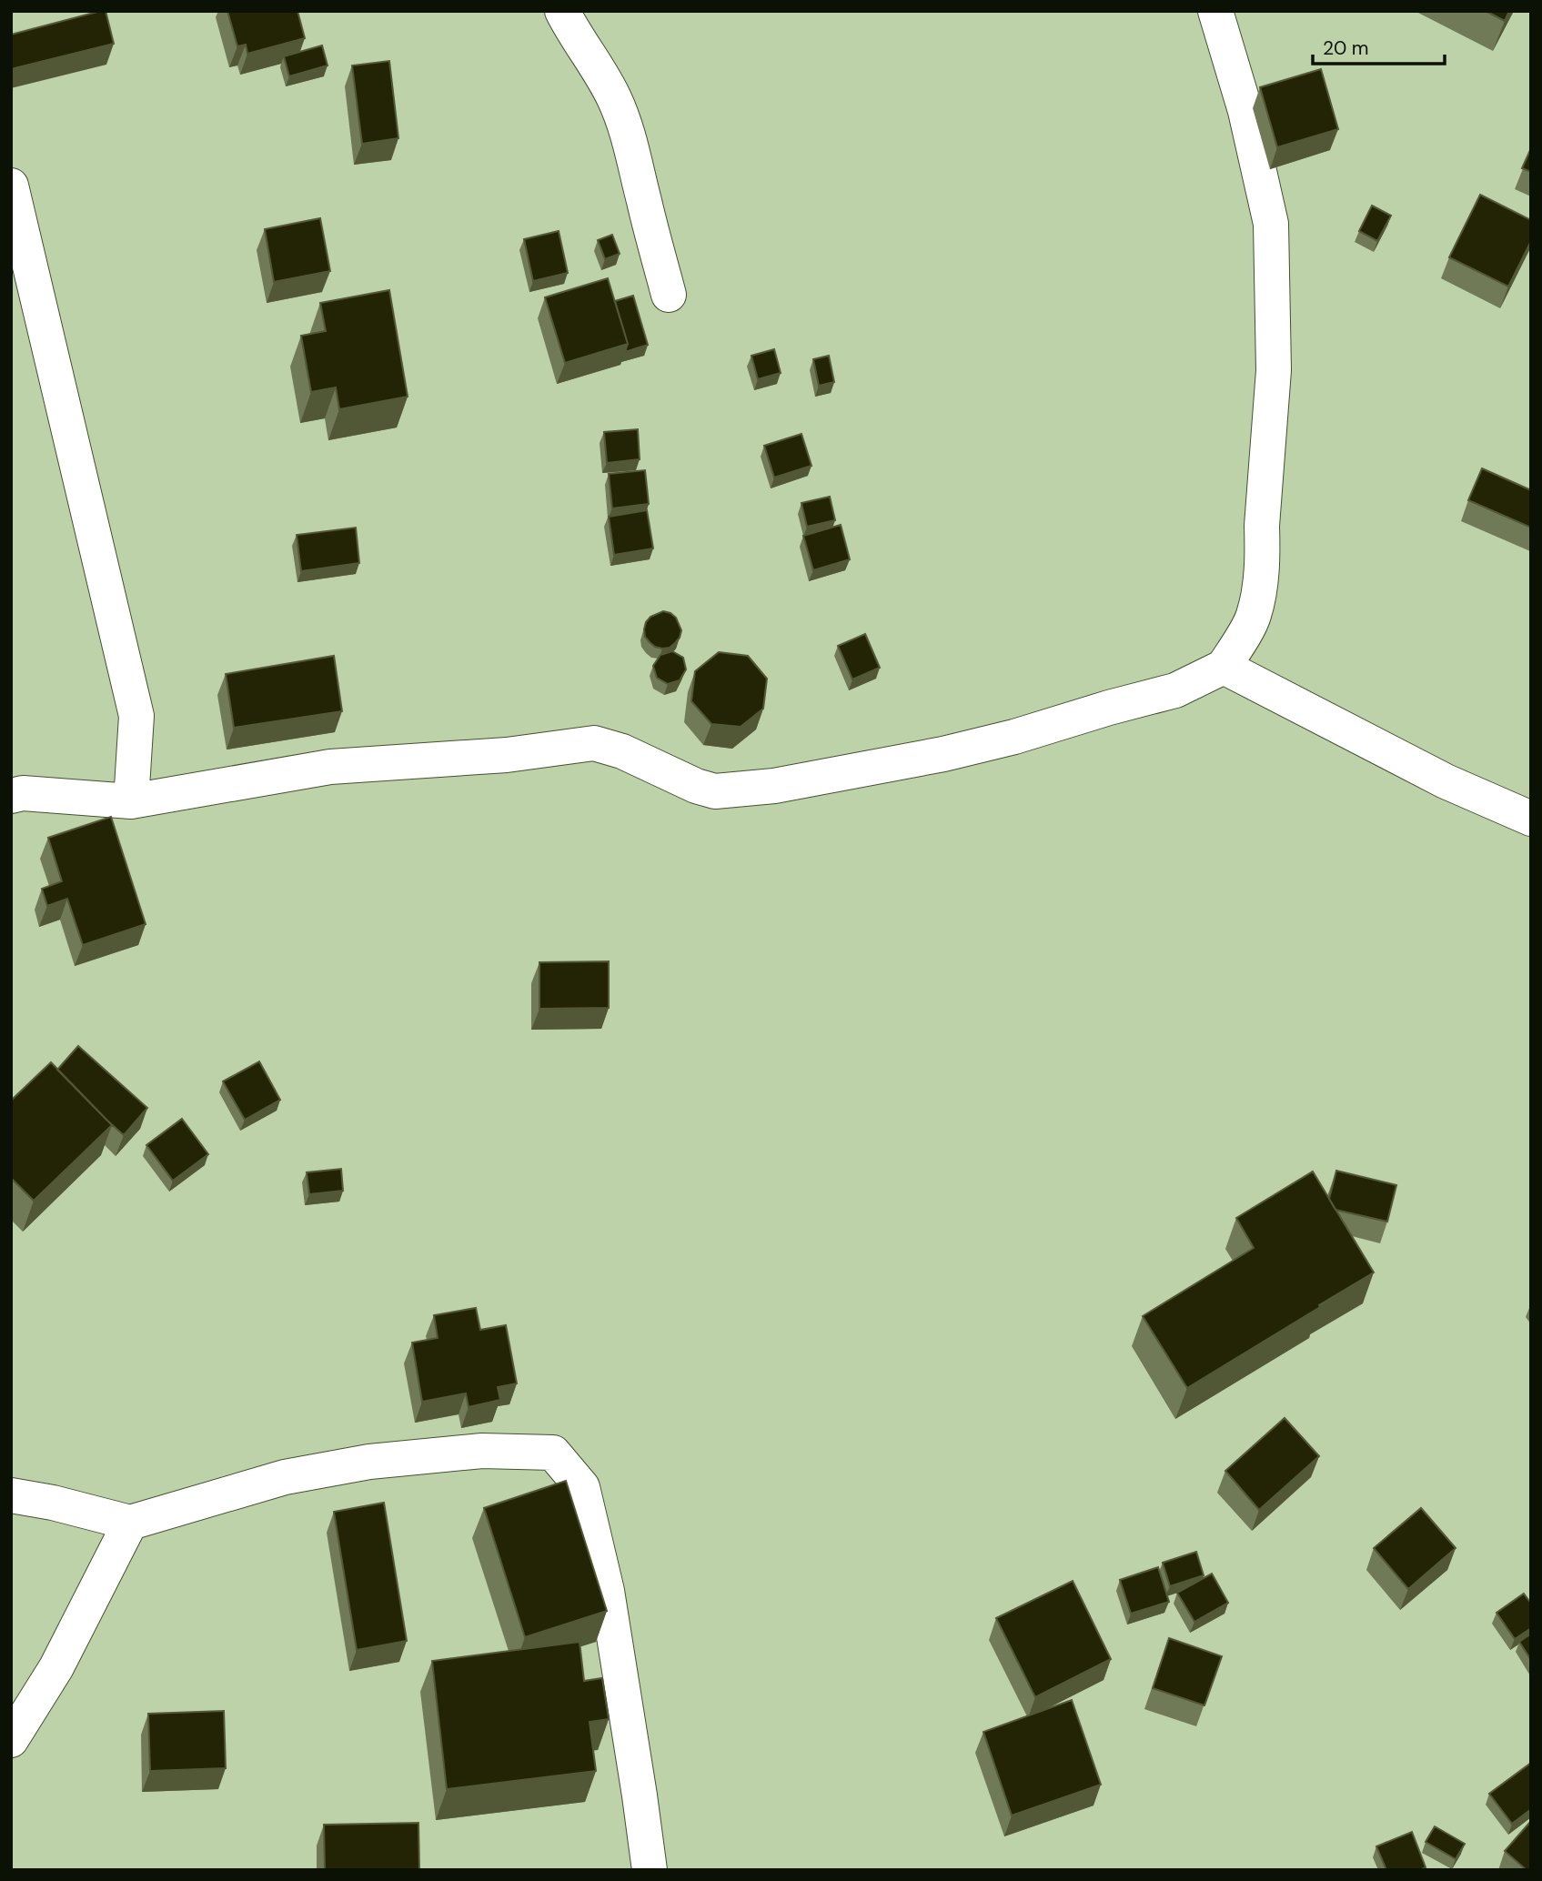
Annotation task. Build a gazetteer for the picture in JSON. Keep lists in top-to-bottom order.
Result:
{
  "scale_bar": "20 m"
}
